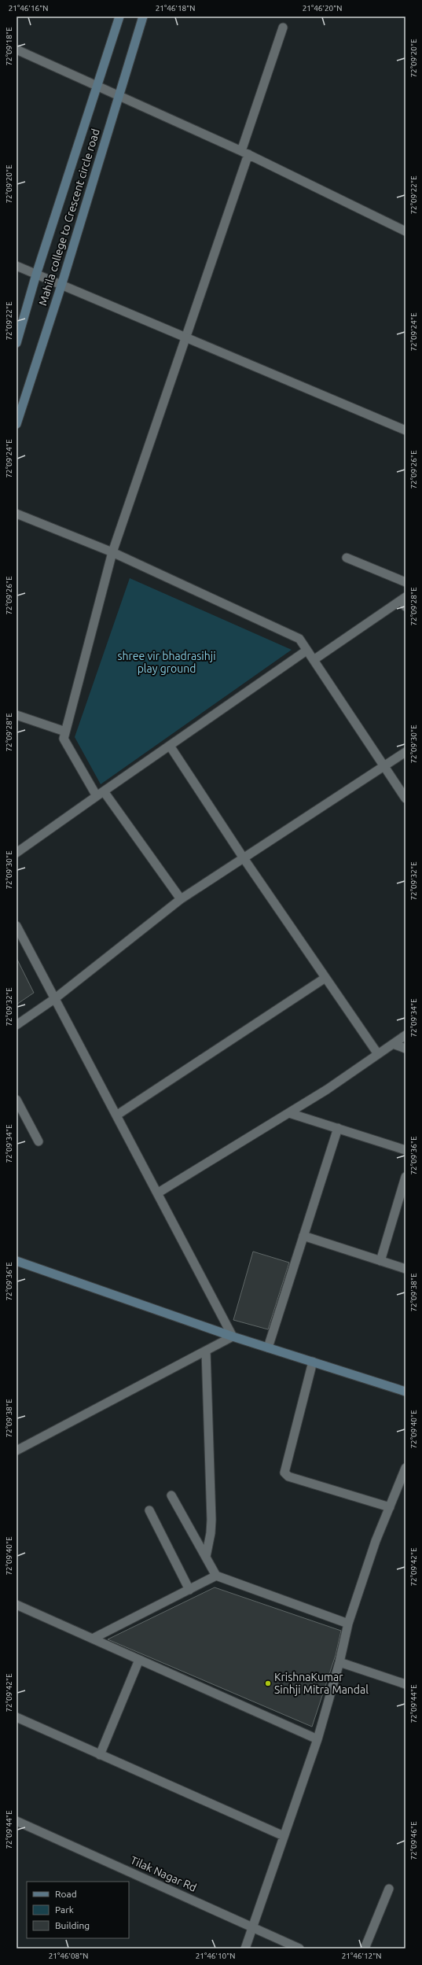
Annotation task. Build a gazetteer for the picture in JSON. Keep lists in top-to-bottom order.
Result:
{
  "streets": {
    "main road": ["Mahila college to Crescent circle road"],
    "street": ["Tilak Nagar Rd"]
  },
  "parks": ["shree vir bhadrasihji play ground"],
  "places": ["KrishnaKumar Sinhji Mitra Mandal"],
  "legend": ["Road", "Park", "Building"],
  "coordinates": [
    "21°46'16\"N",
    "21°46'18\"N",
    "21°46'20\"N",
    "72°09'18\"E",
    "72°09'20\"E",
    "72°09'22\"E",
    "72°09'24\"E",
    "72°09'26\"E",
    "72°09'28\"E",
    "72°09'30\"E",
    "72°09'32\"E",
    "72°09'34\"E",
    "72°09'36\"E",
    "72°09'38\"E",
    "72°09'40\"E",
    "72°09'42\"E",
    "72°09'44\"E",
    "72°09'46\"E",
    "21°46'08\"N",
    "21°46'10\"N",
    "21°46'12\"N"
  ]
}
